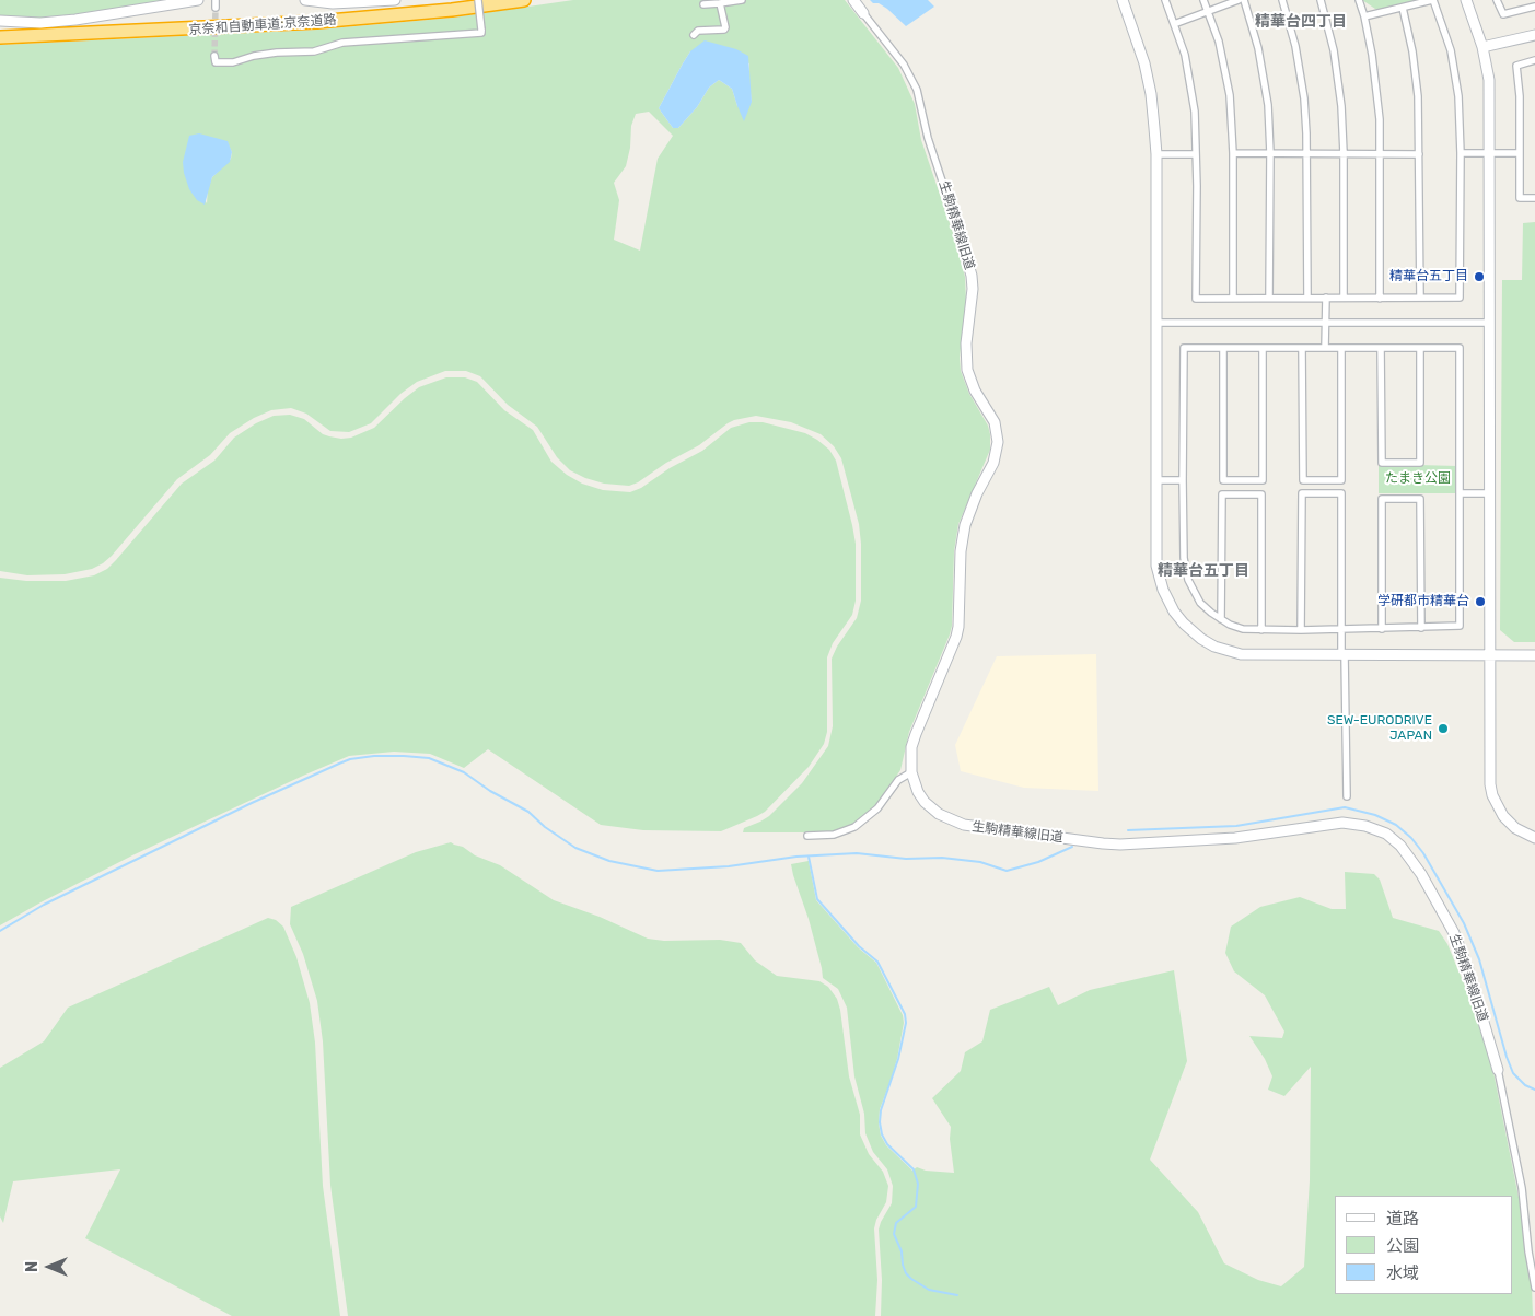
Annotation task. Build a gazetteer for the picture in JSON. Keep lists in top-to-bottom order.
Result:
{
  "streets": {
    "highway": ["京奈和自動車道;京奈道路"],
    "street": ["生駒精華線旧道"]
  },
  "districts": ["精華台四丁目", "精華台五丁目"],
  "parks": ["たまき公園"],
  "places": ["精華台五丁目", "学研都市精華台", "SEW-EURODRIVE JAPAN"],
  "legend": ["道路", "公園", "水域"],
  "north": "left"
}
